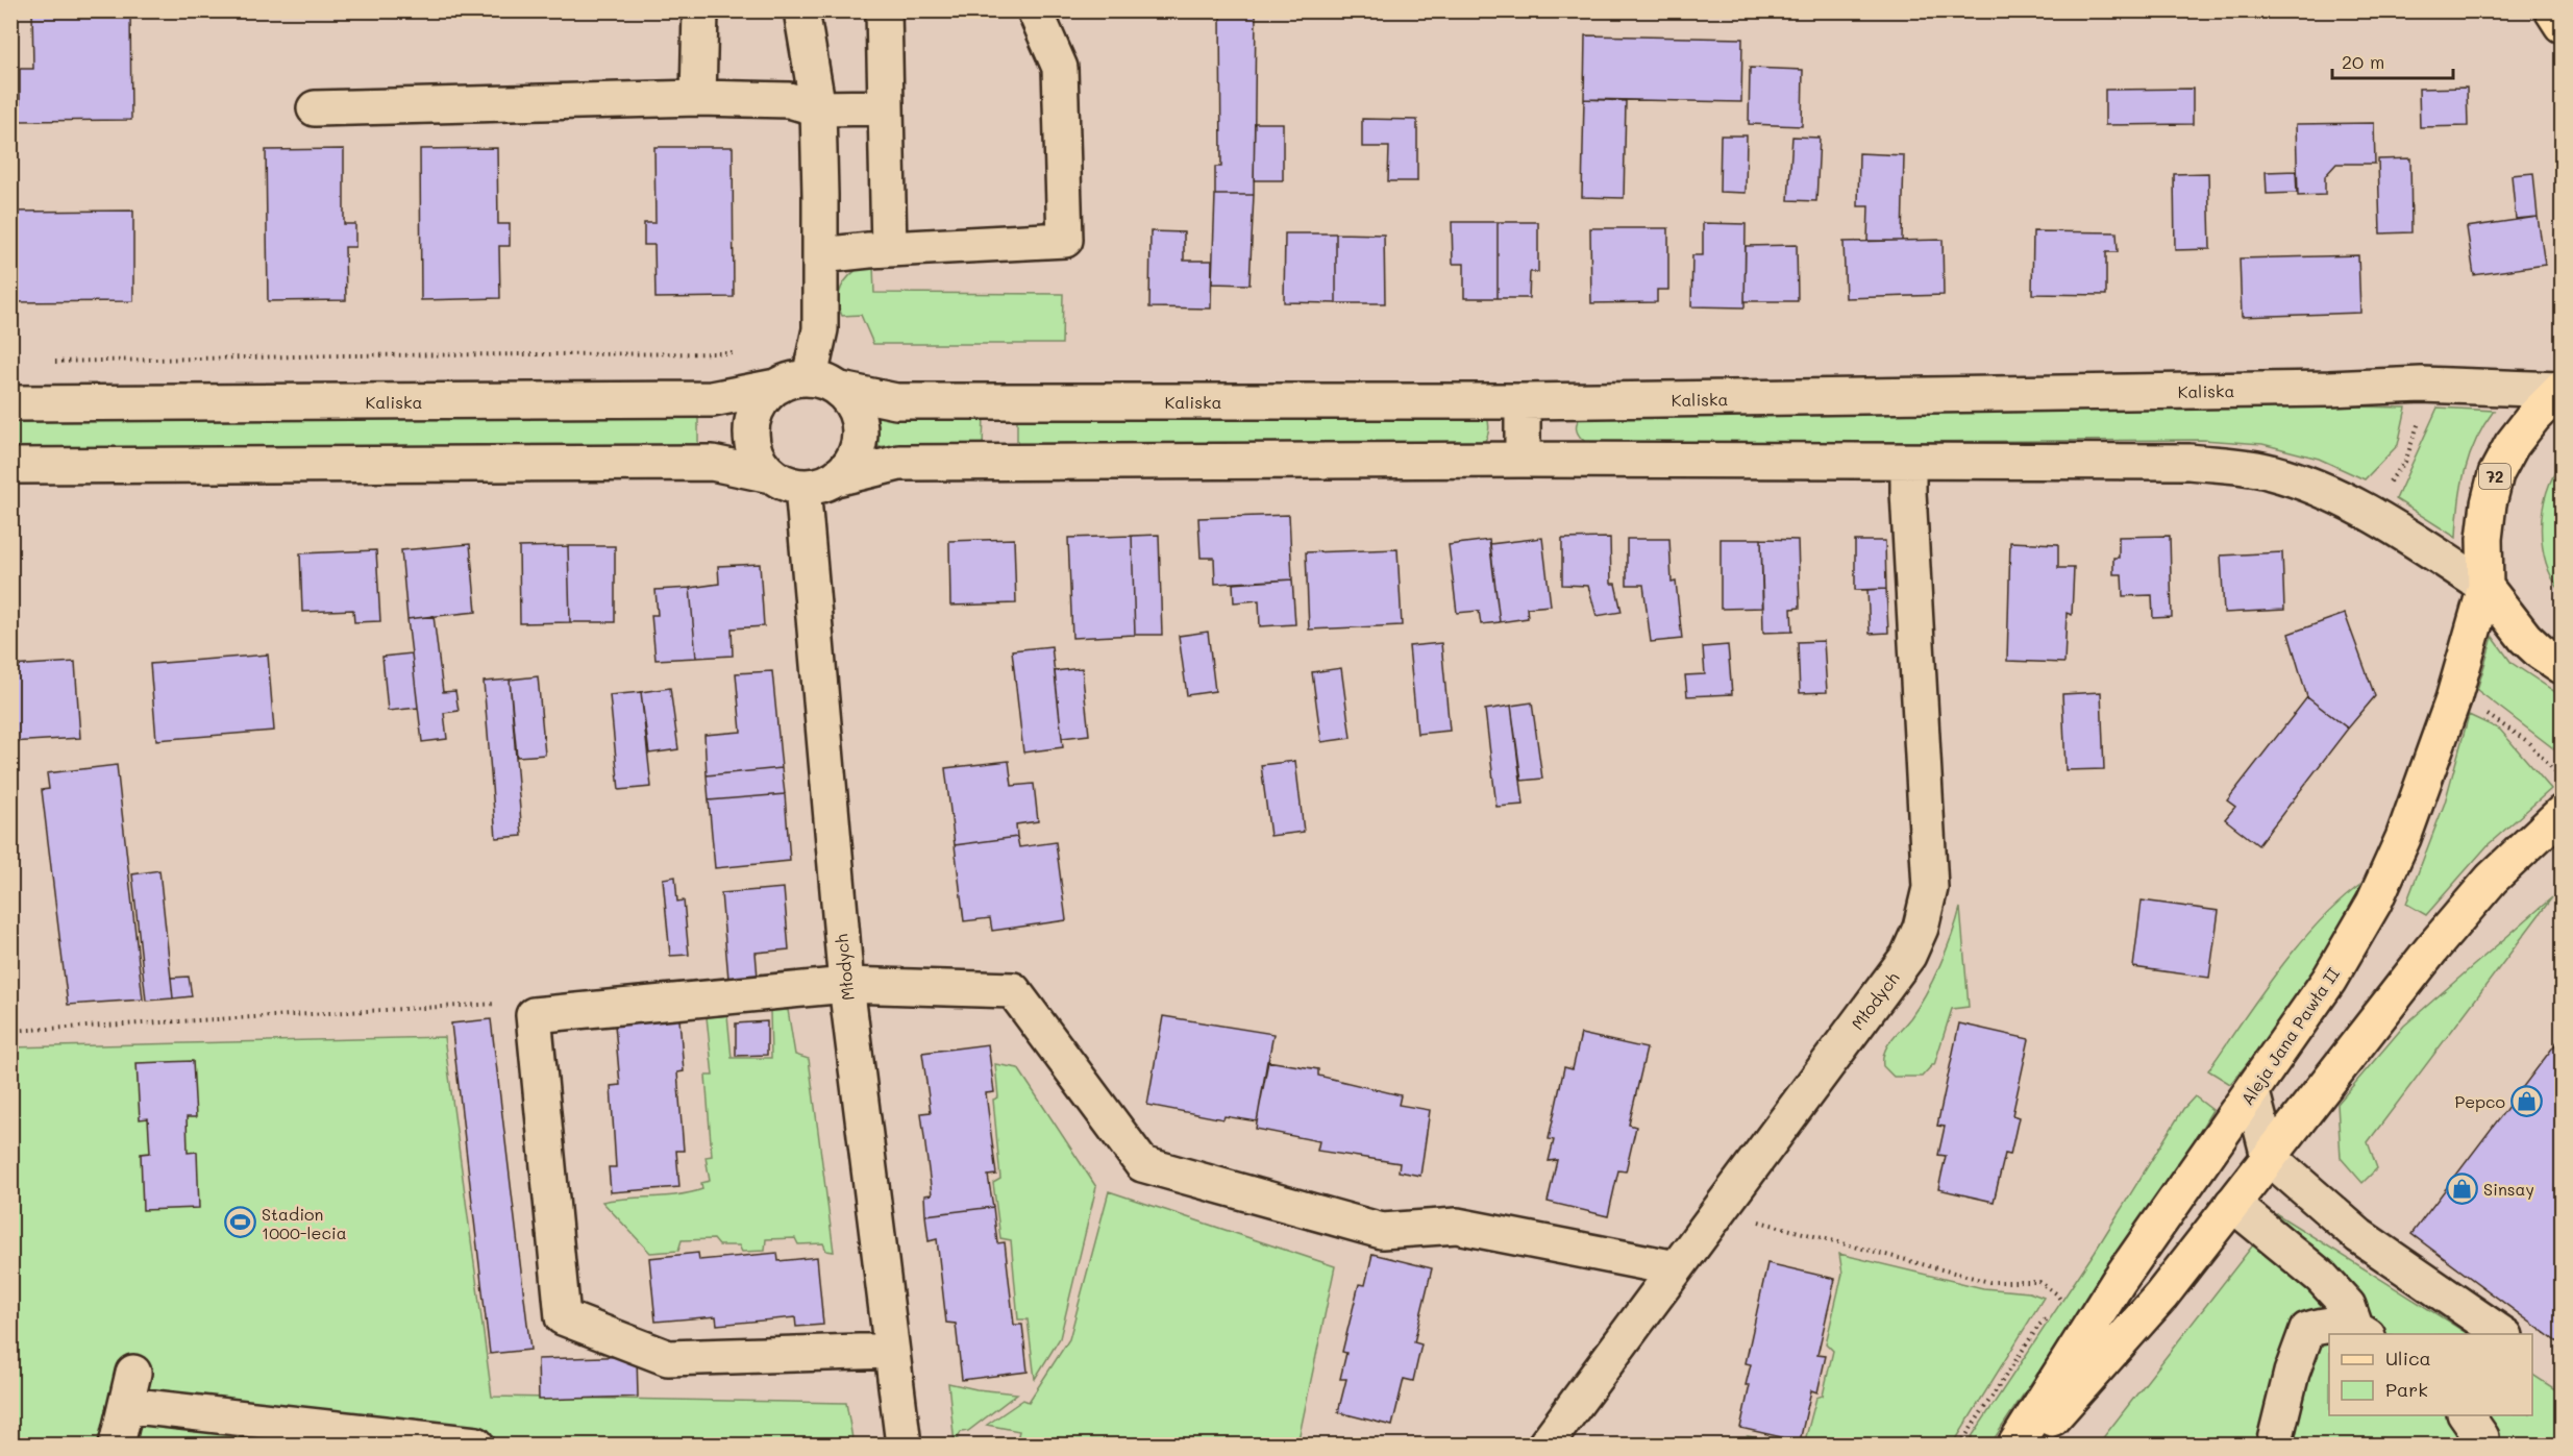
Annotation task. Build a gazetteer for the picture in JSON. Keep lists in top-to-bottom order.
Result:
{
  "streets": {
    "main road": ["72", "Aleja Jana Pawła II"],
    "street": ["Kaliska", "Młodych"]
  },
  "crossings": [
    ["Kaliska", "72"],
    ["Kaliska", "Młodych"],
    ["72", "Aleja Jana Pawła II"]
  ],
  "places": {
    "shop": ["Pepco", "Sinsay"],
    "sports": ["Stadion 1000-lecia"]
  },
  "legend": ["Ulica", "Park"],
  "scale_bar": "20 m"
}
